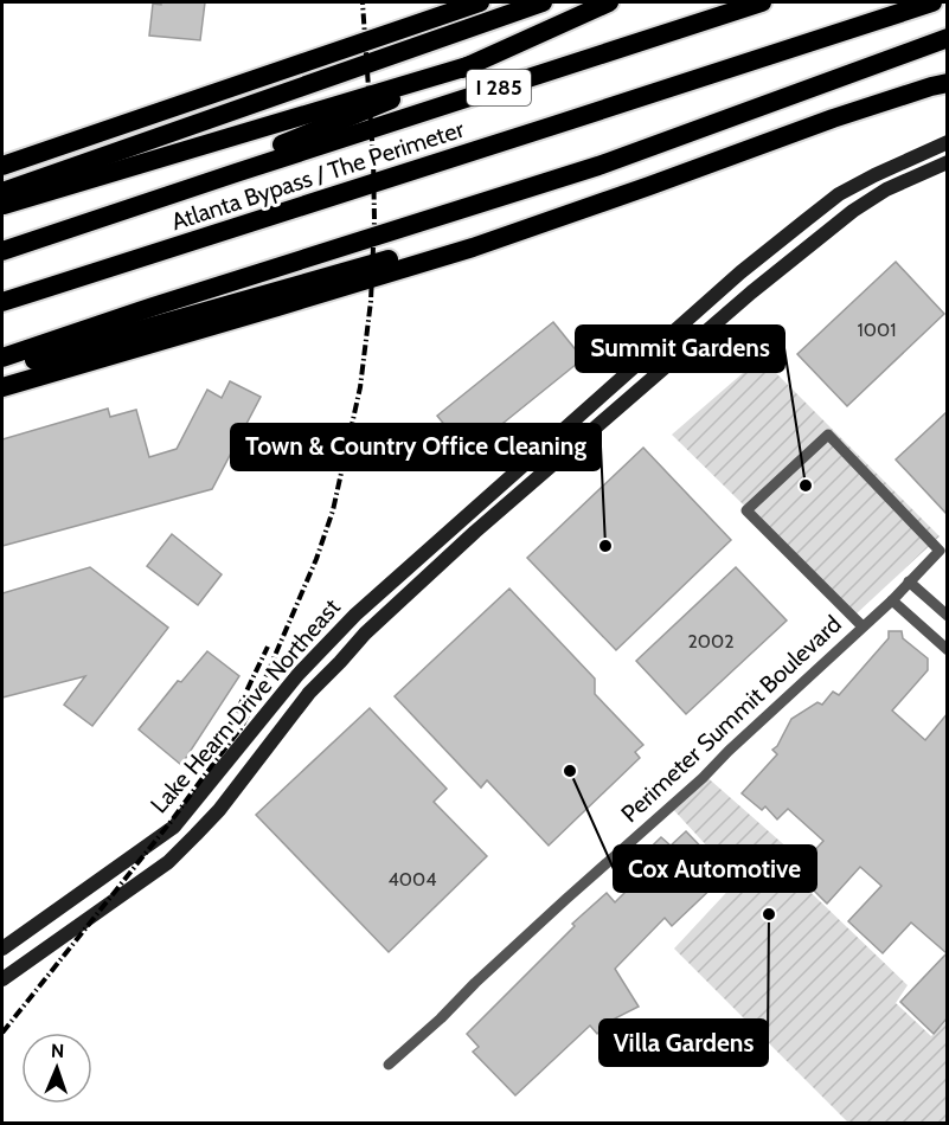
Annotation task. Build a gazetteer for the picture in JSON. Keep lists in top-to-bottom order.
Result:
{
  "streets": {
    "highway": ["I 285", "Atlanta Bypass / The Perimeter"],
    "street": ["Lake Hearn Drive Northeast", "Perimeter Summit Boulevard"]
  },
  "places": [
    "Summit Gardens",
    "Town & Country Office Cleaning",
    "Cox Automotive",
    "Villa Gardens"
  ],
  "house_numbers": ["1001", "2002", "4004"],
  "north": "top"
}
